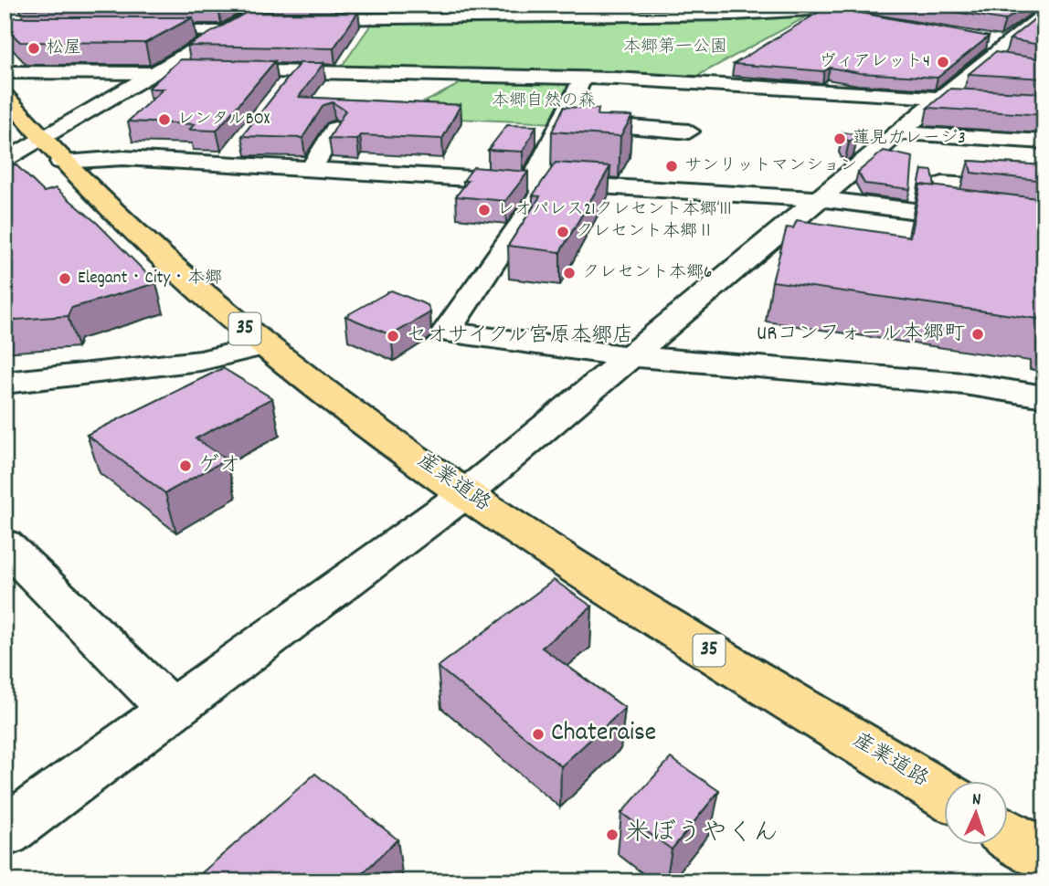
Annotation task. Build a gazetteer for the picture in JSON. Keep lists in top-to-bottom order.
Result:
{
  "streets": {
    "main road": ["35", "産業道路"]
  },
  "parks": ["本郷第一公園", "本郷自然の森"],
  "places": [
    "松屋",
    "ヴィアレット4",
    "レンタルBOX",
    "蓮見ガレージ3",
    "サンリットマンション",
    "レオパレス21クレセント本郷Ⅲ",
    "クレセント本郷Ⅱ",
    "クレセント本郷6",
    "Elegant・City・本郷",
    "URコンフォール本郷町",
    "セオサイクル宮原本郷店",
    "ゲオ",
    "Chateraise",
    "米ぼうやくん"
  ],
  "north": "top"
}
